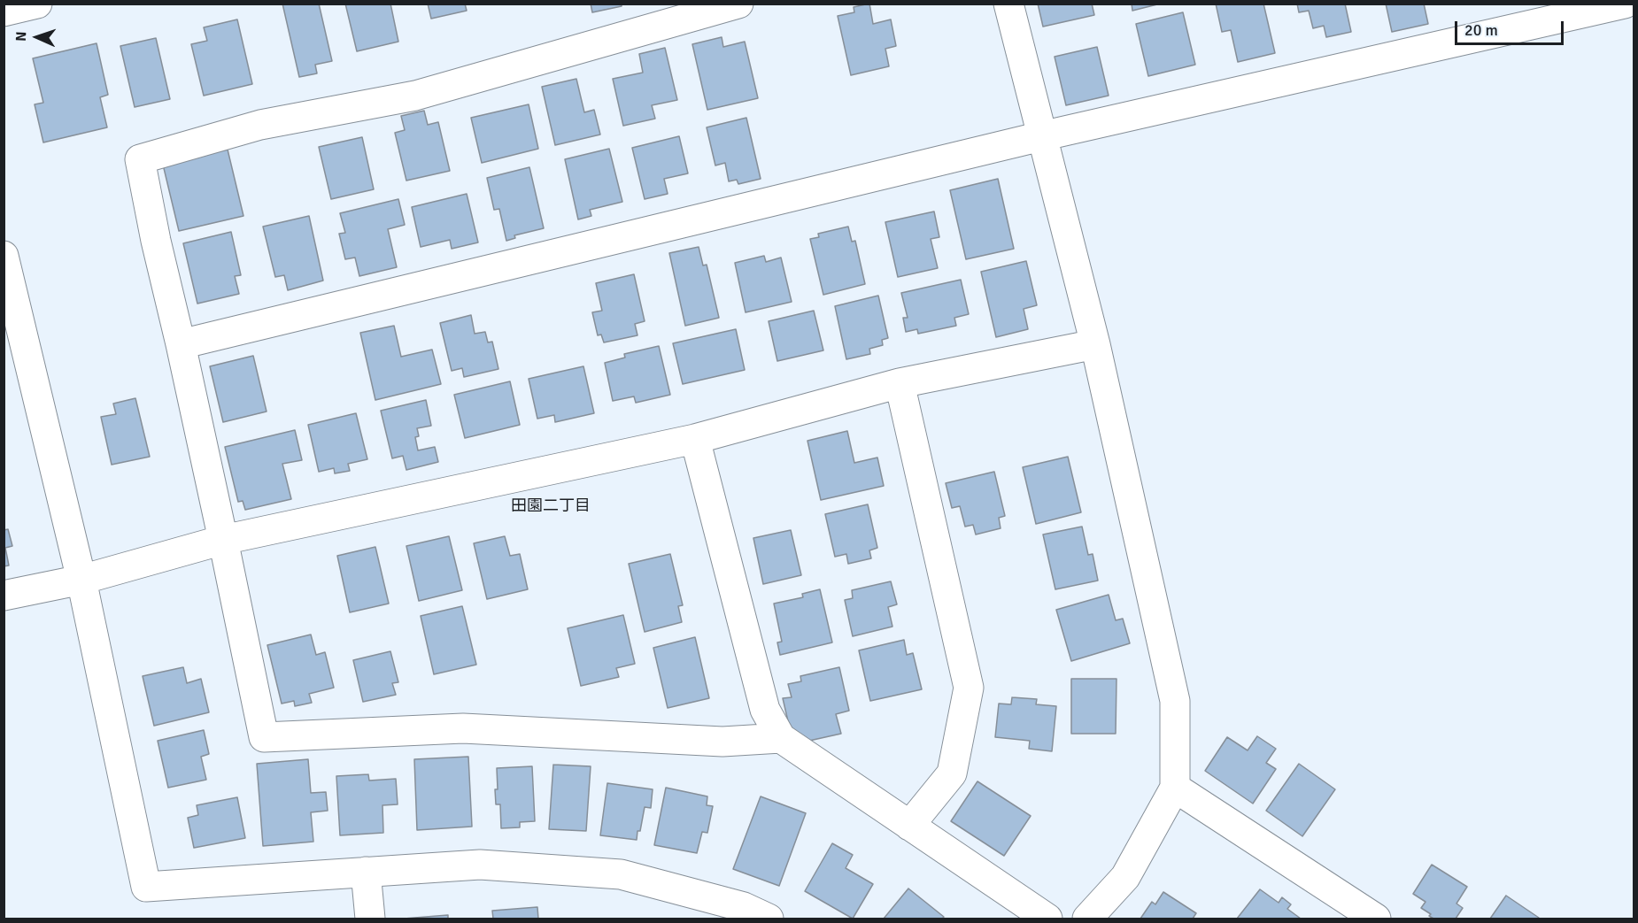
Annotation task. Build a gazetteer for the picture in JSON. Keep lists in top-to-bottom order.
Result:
{
  "districts": ["田園二丁目"],
  "scale_bar": "20 m",
  "north": "left"
}
